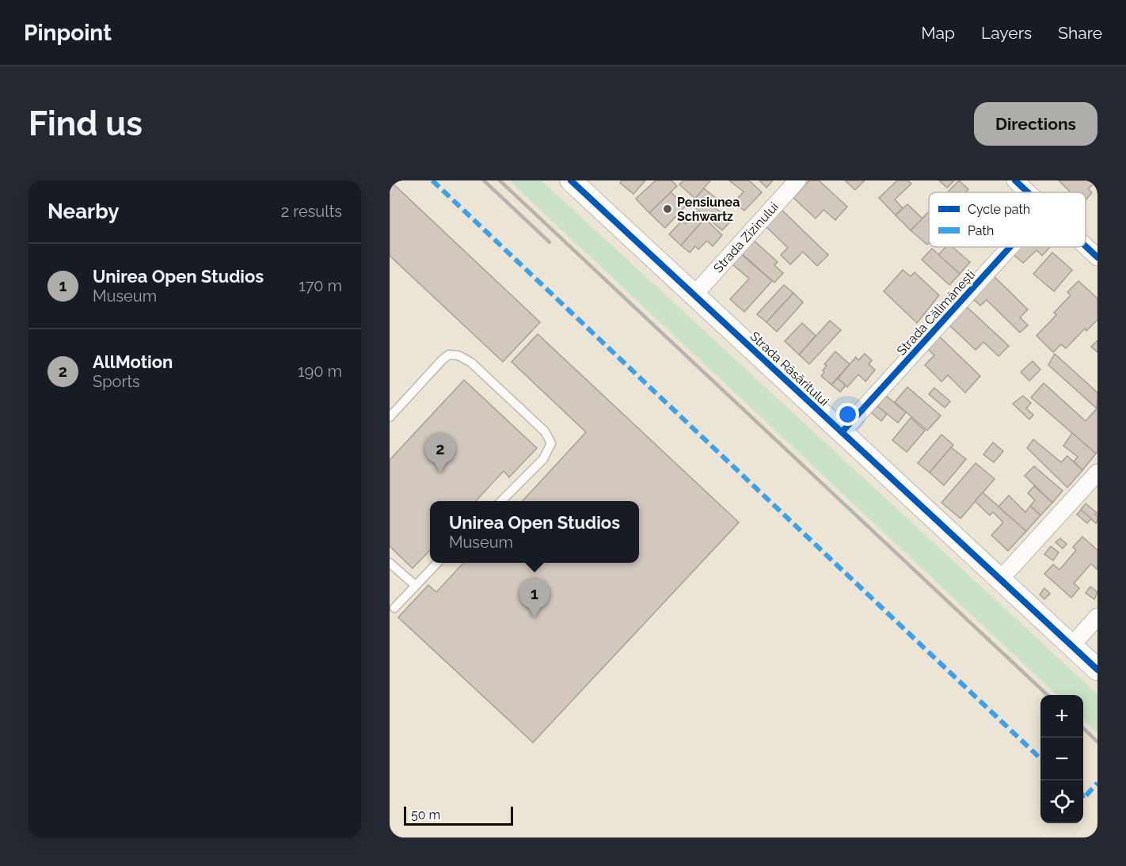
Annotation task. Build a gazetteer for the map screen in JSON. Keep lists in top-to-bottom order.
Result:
{
  "streets": {
    "street": ["Strada Zizinului", "Strada Călimănești", "Strada Răsăritului"]
  },
  "crossings": [
    ["Strada Zizinului", "Strada Răsăritului"],
    ["Strada Călimănești", "Strada Răsăritului"]
  ],
  "places": ["Pensiunea Schwartz"],
  "legend": ["Cycle path", "Path"],
  "scale_bar": "50 m",
  "page": {
    "header": "Pinpoint",
    "nav": ["Map", "Layers", "Share"],
    "buttons": "Directions",
    "title": "Find us",
    "heading": ["Nearby", "2 results"],
    "list": [
      {
        "mark": "1",
        "name": "Unirea Open Studios",
        "note": "Museum",
        "value": "170 m"
      },
      {
        "mark": "2",
        "name": "AllMotion",
        "note": "Sports",
        "value": "190 m"
      }
    ],
    "pins": ["2", "1"],
    "popup": ["Unirea Open Studios", "Museum"],
    "map_buttons": ["+", "−"],
    "scale": "50 m"
  }
}
